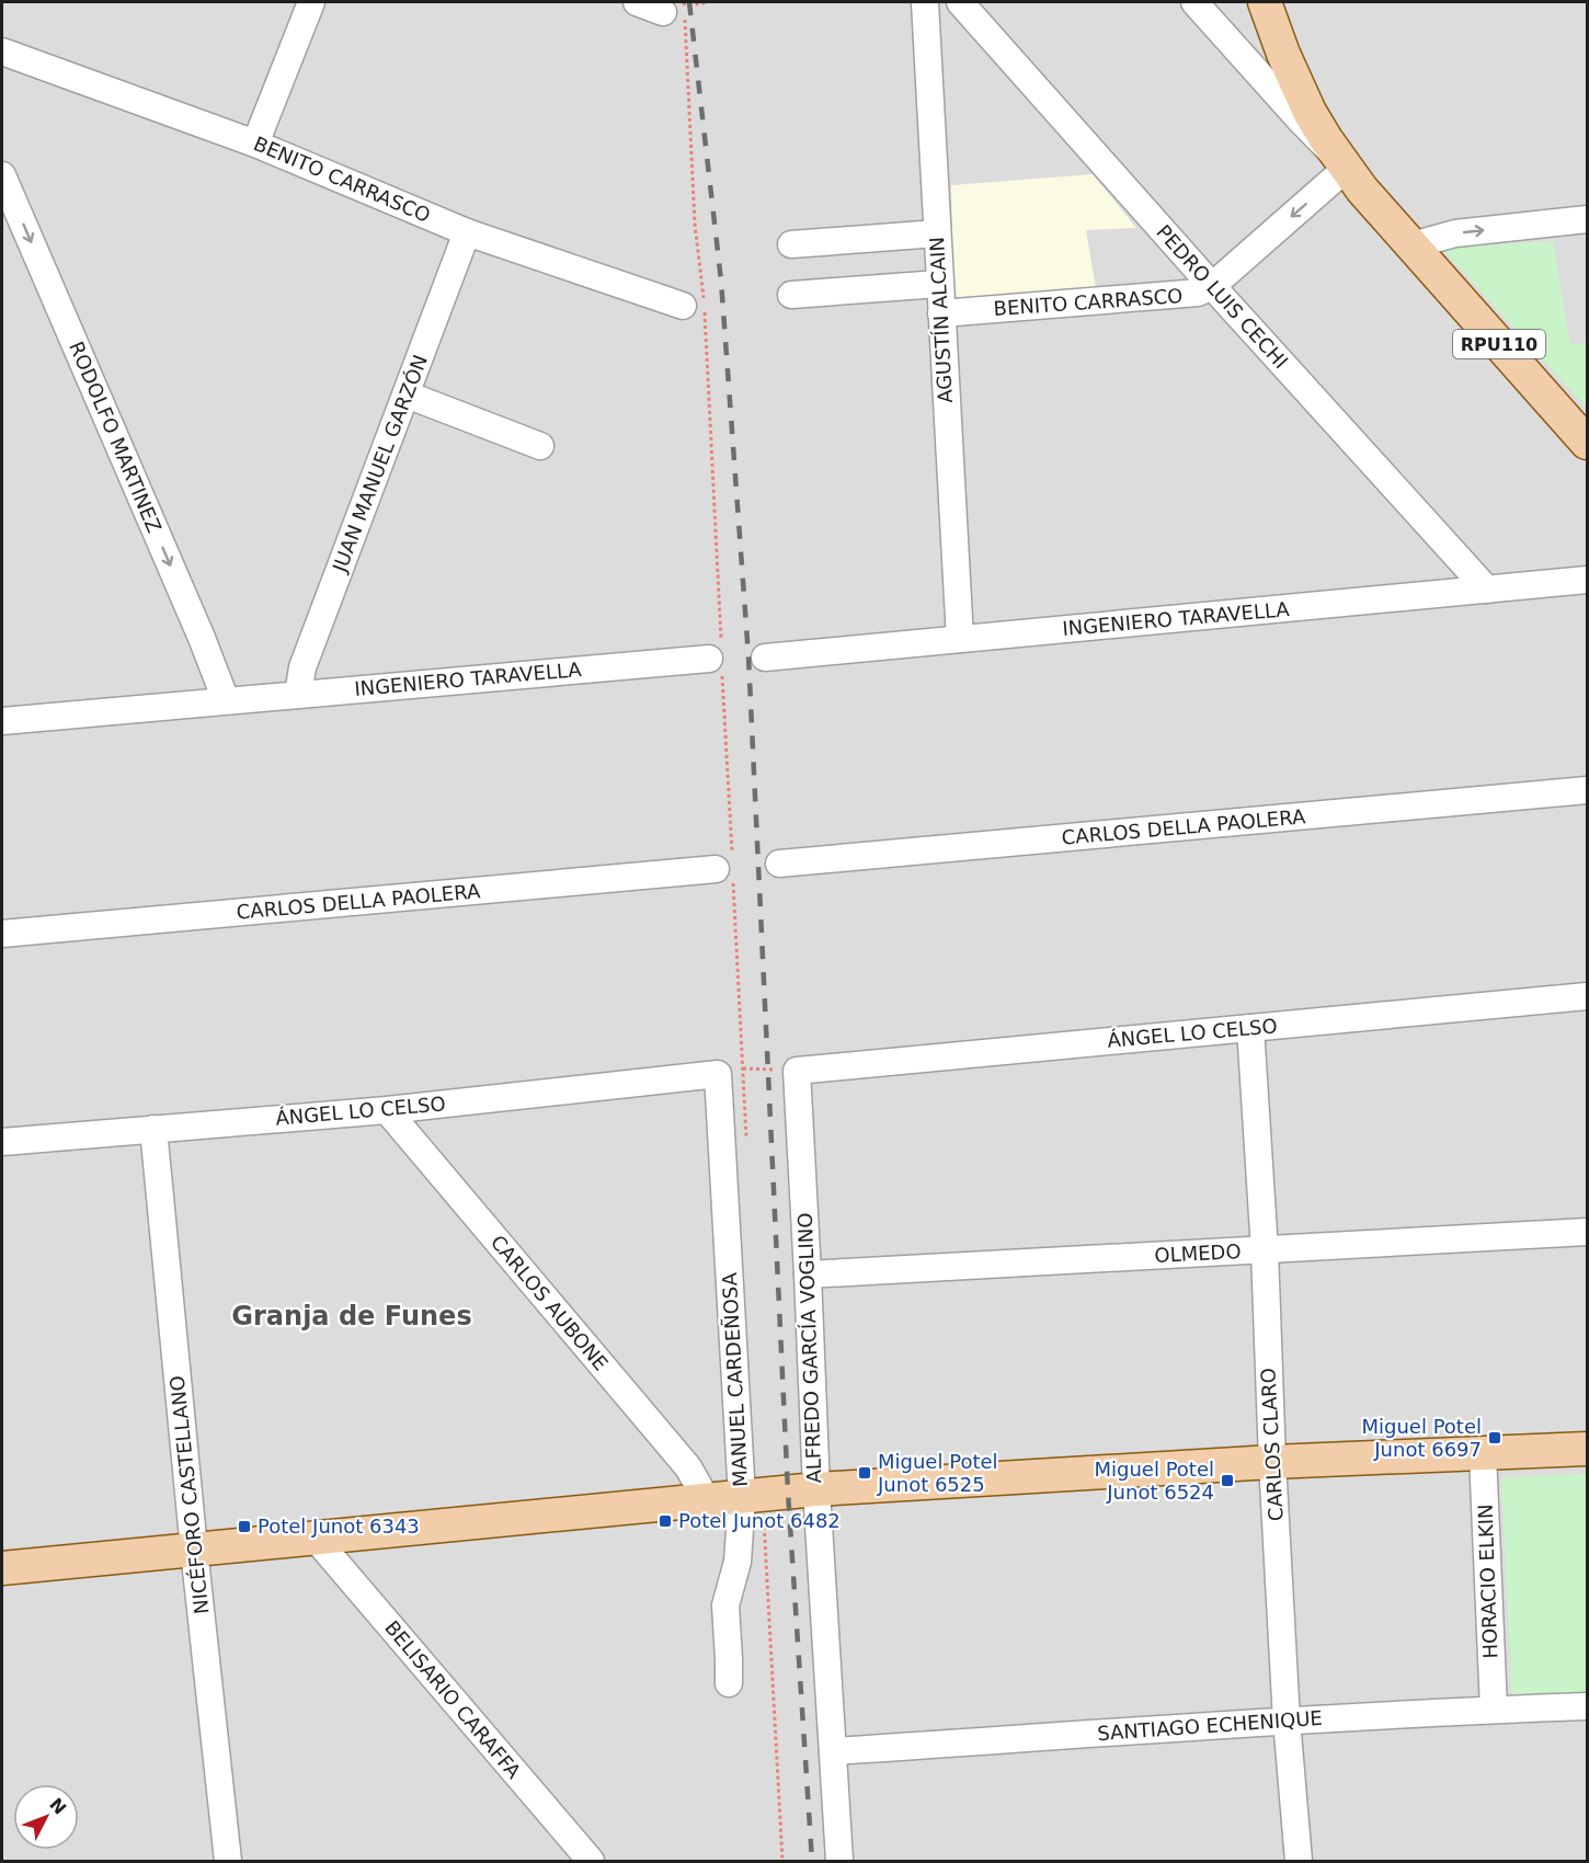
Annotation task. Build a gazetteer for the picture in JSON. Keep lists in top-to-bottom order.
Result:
{
  "streets": {
    "main road": ["RPU110"],
    "street": [
      "BENITO CARRASCO",
      "PEDRO LUIS CECHI",
      "AGUSTÍN ALCAIN",
      "RODOLFO MARTINEZ",
      "JUAN MANUEL GARZÓN",
      "INGENIERO TARAVELLA",
      "CARLOS DELLA PAOLERA",
      "ÁNGEL LO CELSO",
      "OLMEDO",
      "CARLOS AUBONE",
      "ALFREDO GARCÍA VOGLINO",
      "MANUEL CARDEÑOSA",
      "CARLOS CLARO",
      "NICÉFORO CASTELLANO",
      "HORACIO ELKIN",
      "BELISARIO CARAFFA",
      "SANTIAGO ECHENIQUE"
    ]
  },
  "crossings": [
    ["BENITO CARRASCO", "PEDRO LUIS CECHI"],
    ["BENITO CARRASCO", "AGUSTÍN ALCAIN"],
    ["BENITO CARRASCO", "RPU110"],
    ["BENITO CARRASCO", "JUAN MANUEL GARZÓN"],
    ["PEDRO LUIS CECHI", "INGENIERO TARAVELLA"],
    ["AGUSTÍN ALCAIN", "INGENIERO TARAVELLA"],
    ["RODOLFO MARTINEZ", "INGENIERO TARAVELLA"],
    ["JUAN MANUEL GARZÓN", "INGENIERO TARAVELLA"],
    ["ÁNGEL LO CELSO", "CARLOS AUBONE"],
    ["ÁNGEL LO CELSO", "ALFREDO GARCÍA VOGLINO"],
    ["ÁNGEL LO CELSO", "MANUEL CARDEÑOSA"],
    ["ÁNGEL LO CELSO", "CARLOS CLARO"],
    ["ÁNGEL LO CELSO", "NICÉFORO CASTELLANO"],
    ["OLMEDO", "ALFREDO GARCÍA VOGLINO"],
    ["OLMEDO", "CARLOS CLARO"],
    ["ALFREDO GARCÍA VOGLINO", "SANTIAGO ECHENIQUE"],
    ["CARLOS CLARO", "SANTIAGO ECHENIQUE"],
    ["HORACIO ELKIN", "SANTIAGO ECHENIQUE"]
  ],
  "one_way": ["RODOLFO MARTINEZ"],
  "districts": ["Granja de Funes"],
  "places": {
    "transit": [
      "Miguel Potel Junot 6697",
      "Miguel Potel Junot 6525",
      "Miguel Potel Junot 6524",
      "Potel Junot 6482",
      "Potel Junot 6343"
    ]
  },
  "north": "top right"
}
